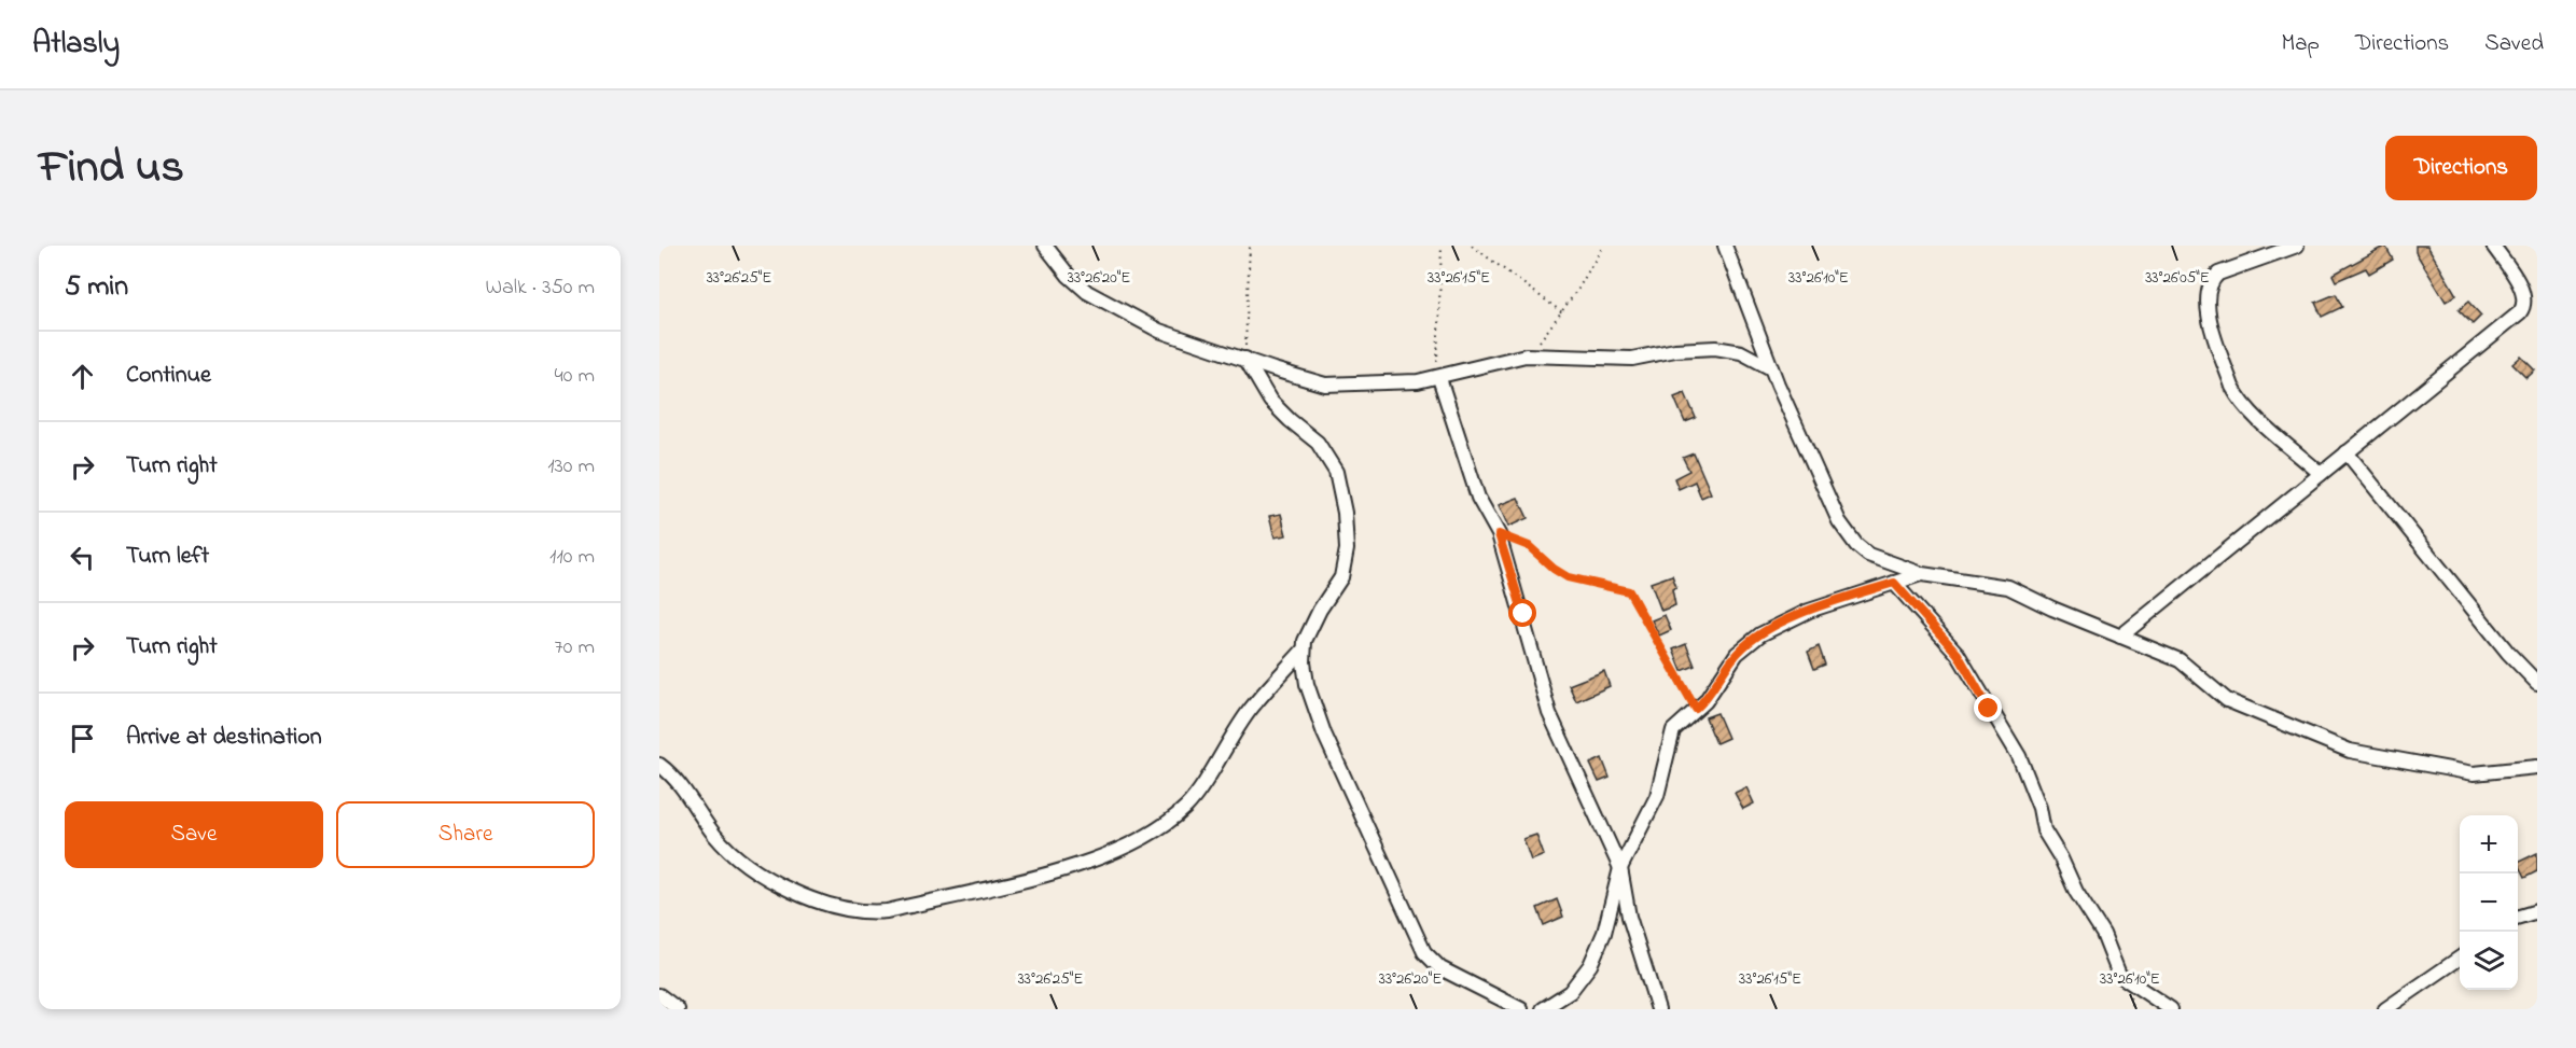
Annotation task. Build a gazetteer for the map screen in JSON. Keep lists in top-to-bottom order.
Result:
{
  "page": {
    "header": "Atlasly",
    "nav": ["Map", "Directions", "Saved"],
    "title": "Find us",
    "buttons": [
      "Directions",
      ["Save", "Share"]
    ],
    "heading": ["5 min", "Walk · 350 m"],
    "list": [
      ["Continue", "40 m"],
      ["Turn right", "130 m"],
      ["Turn left", "110 m"],
      ["Turn right", "70 m"],
      "Arrive at destination"
    ],
    "map_buttons": ["+", "−"]
  },
  "coordinates": [
    "33°26'25\"E",
    "33°26'20\"E",
    "33°26'15\"E",
    "33°26'10\"E",
    "33°26'05\"E"
  ]
}
